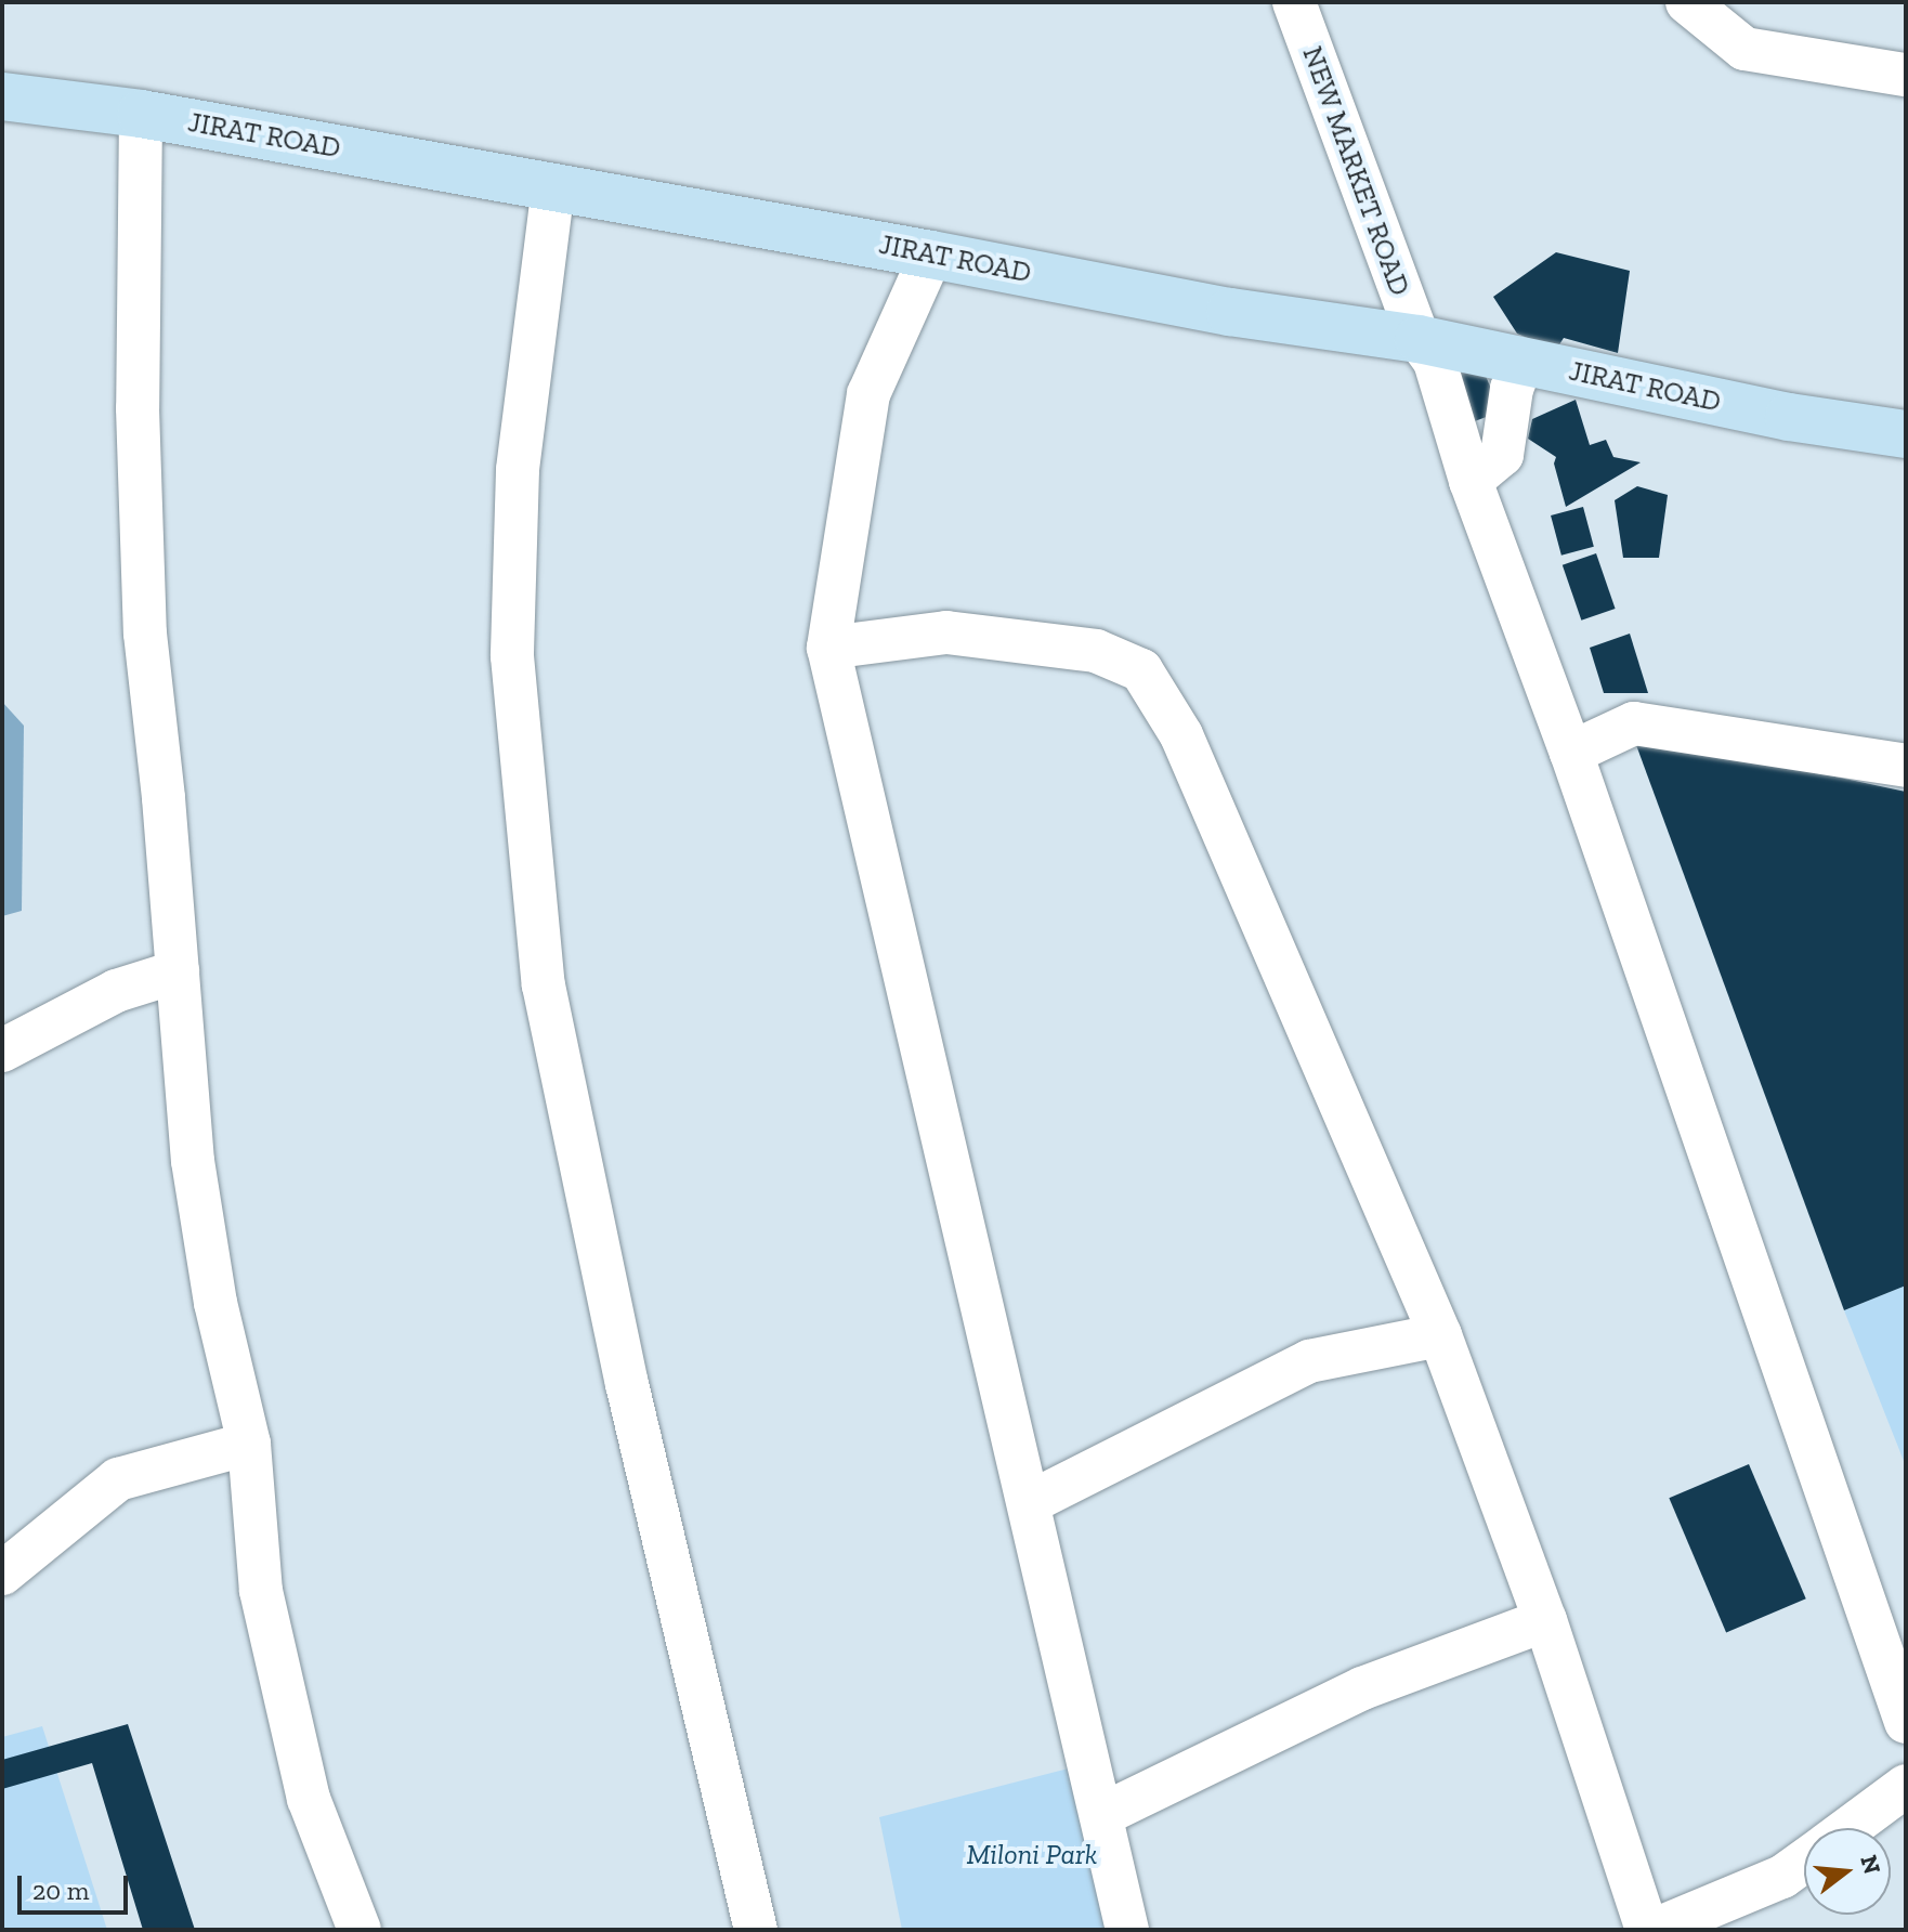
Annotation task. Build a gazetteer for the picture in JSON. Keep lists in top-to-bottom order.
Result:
{
  "streets": {
    "main road": ["JIRAT ROAD"],
    "street": ["NEW MARKET ROAD"]
  },
  "crossings": [
    ["JIRAT ROAD", "NEW MARKET ROAD"]
  ],
  "parks": ["Miloni Park"],
  "scale_bar": "20 m",
  "north": "right"
}
